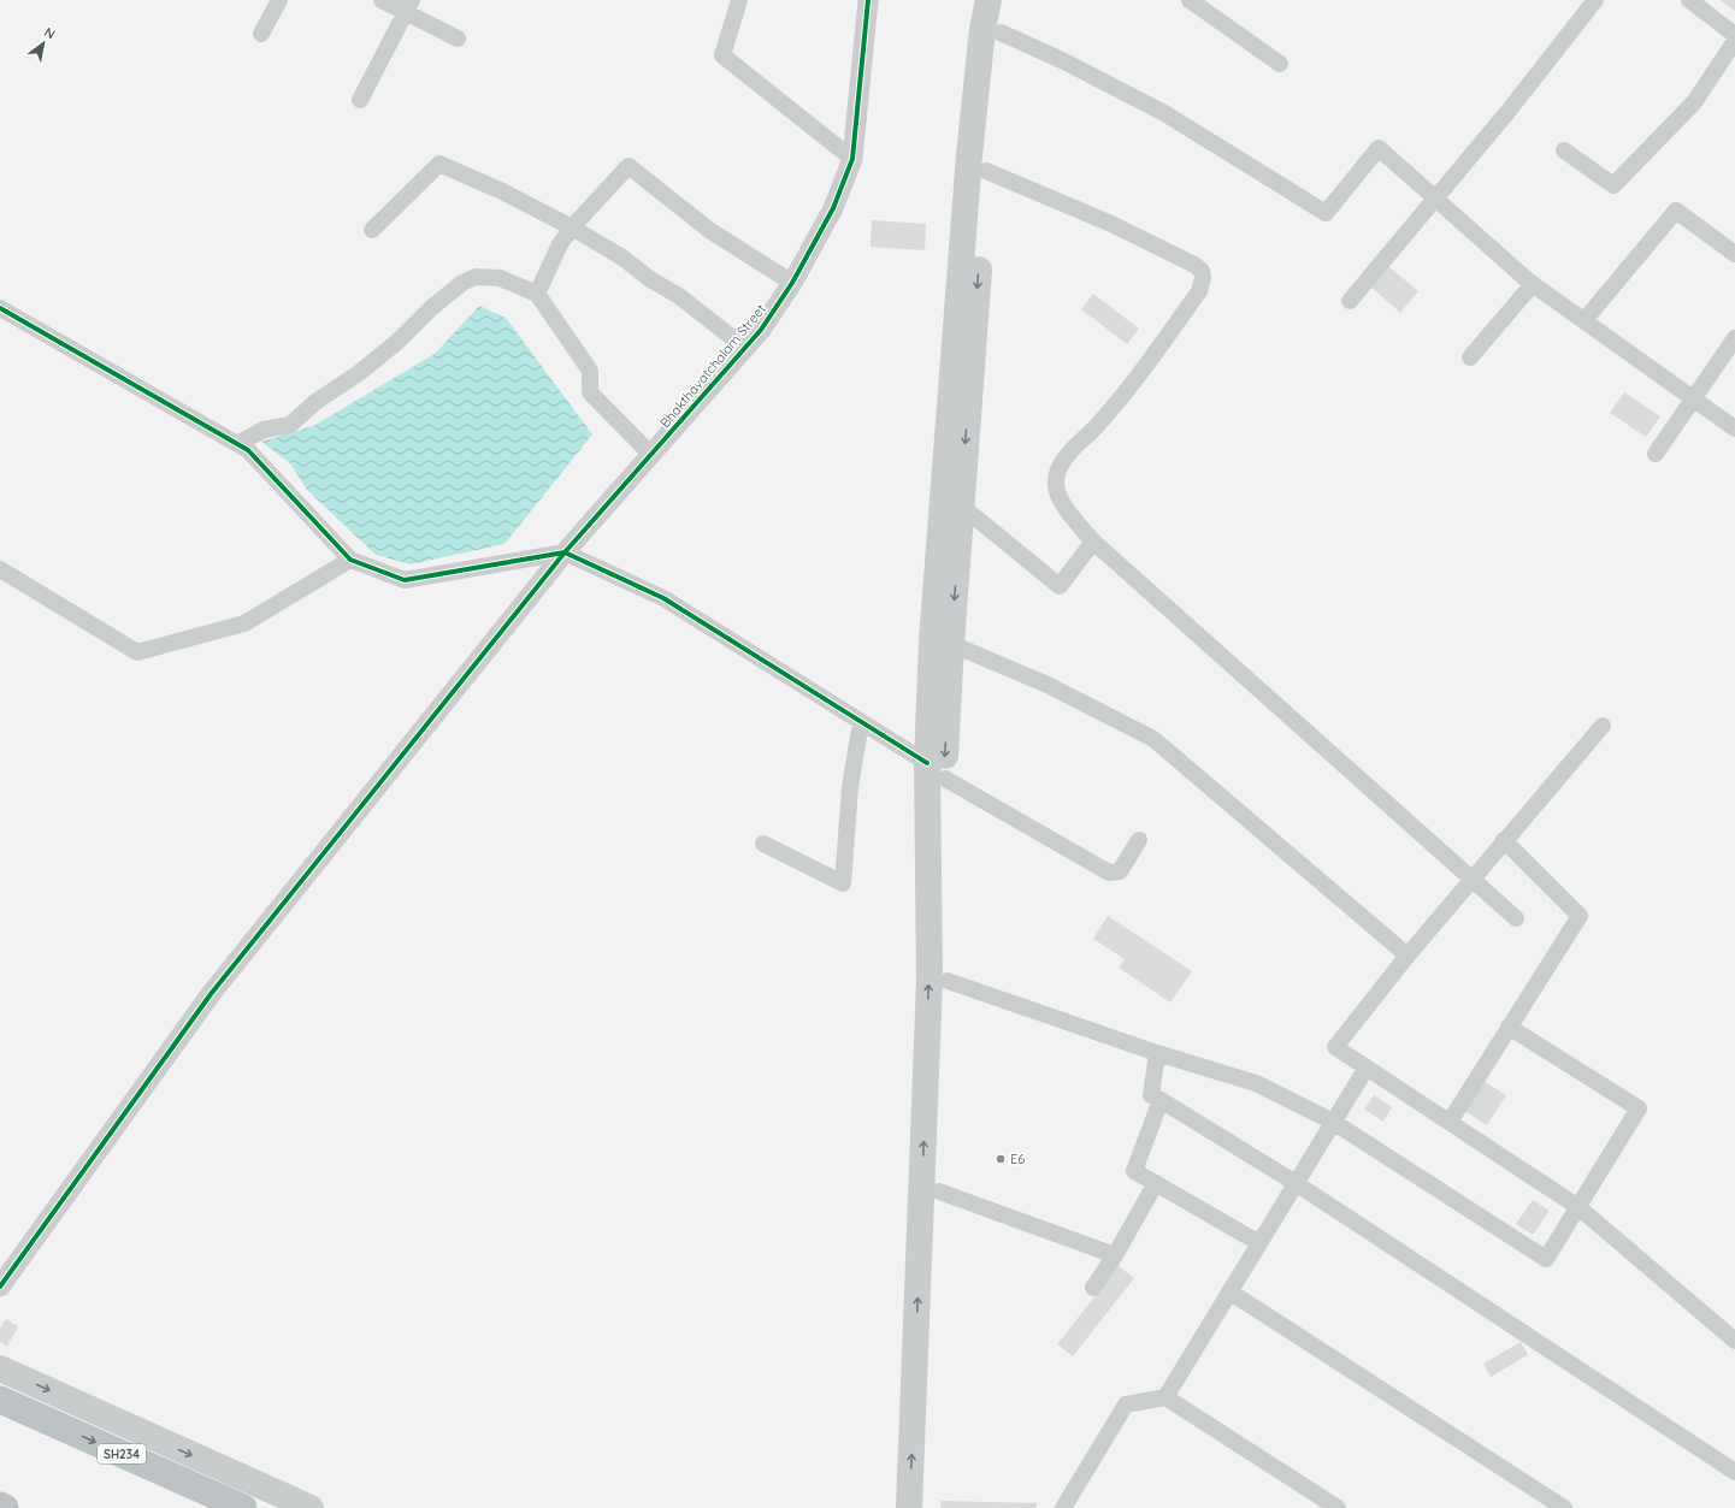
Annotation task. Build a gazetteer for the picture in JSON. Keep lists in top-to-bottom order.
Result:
{
  "streets": {
    "highway": ["SH234"],
    "street": ["Bhakthavatchalam Street"]
  },
  "places": ["E6"],
  "north": "top right"
}
